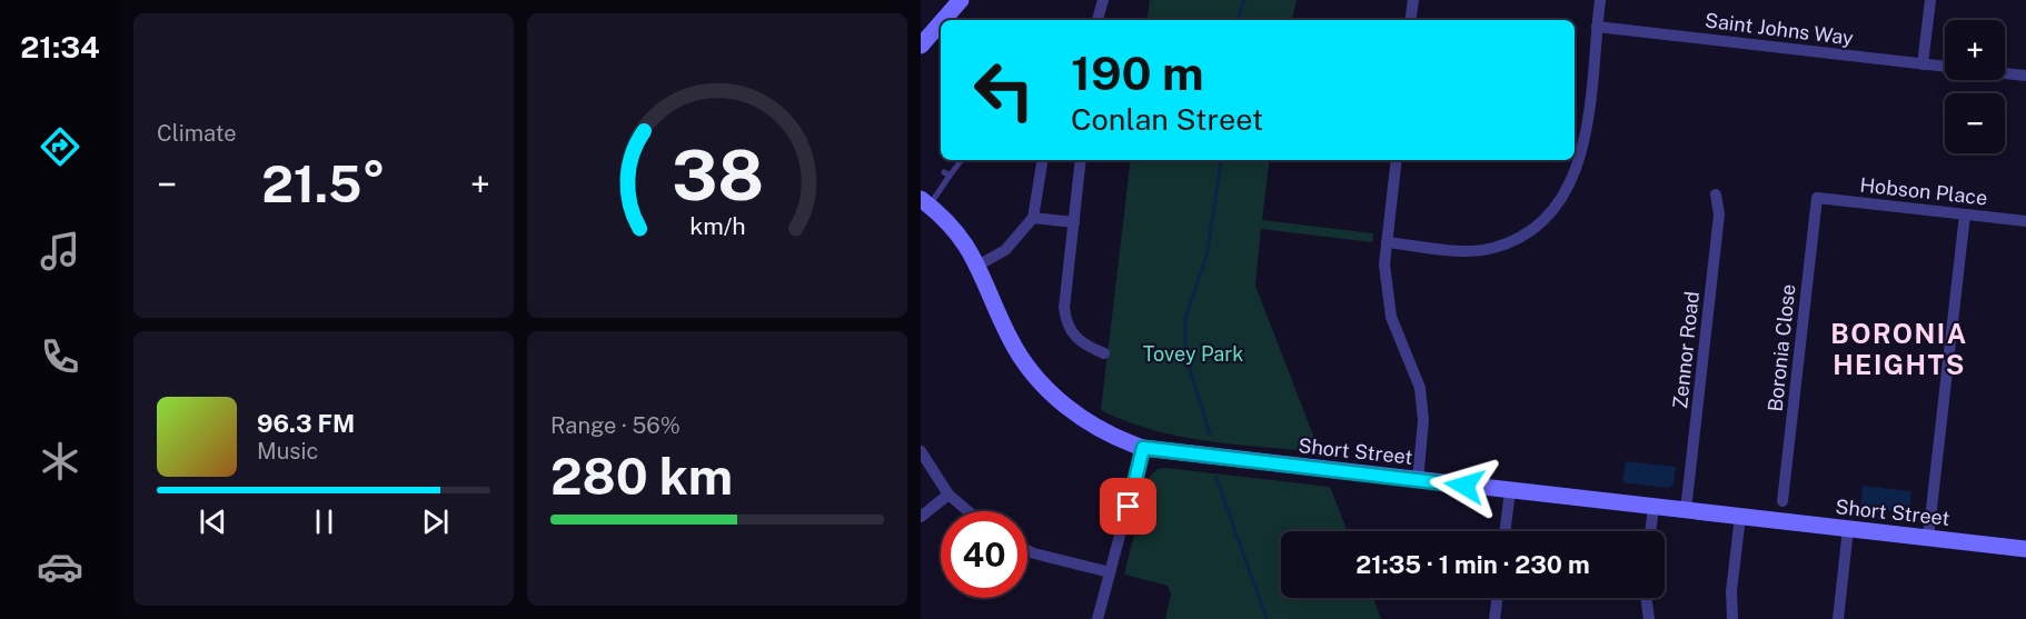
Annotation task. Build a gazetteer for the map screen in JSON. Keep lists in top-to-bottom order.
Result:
{
  "streets": {
    "street": [
      "Saint Johns Way",
      "Hobson Place",
      "Boronia Close",
      "Zennor Road",
      "Short Street"
    ]
  },
  "crossings": [
    ["Hobson Place", "Boronia Close"],
    ["Zennor Road", "Short Street"]
  ],
  "districts": ["BORONIA HEIGHTS"],
  "parks": ["Tovey Park"],
  "page": {
    "tabs": "21:34",
    "tile": [
      "Climate",
      ["Range · 56%", "280 km"]
    ],
    "map_buttons": ["+", "−"],
    "turn": ["190 m", "Conlan Street"],
    "heat": ["−", "21.5°", "+"],
    "song": ["96.3 FM", "Music"],
    "limit": "40",
    "trip": "21:35 · 1 min · 230 m",
    "gauge": ["38", "km/h"]
  }
}
